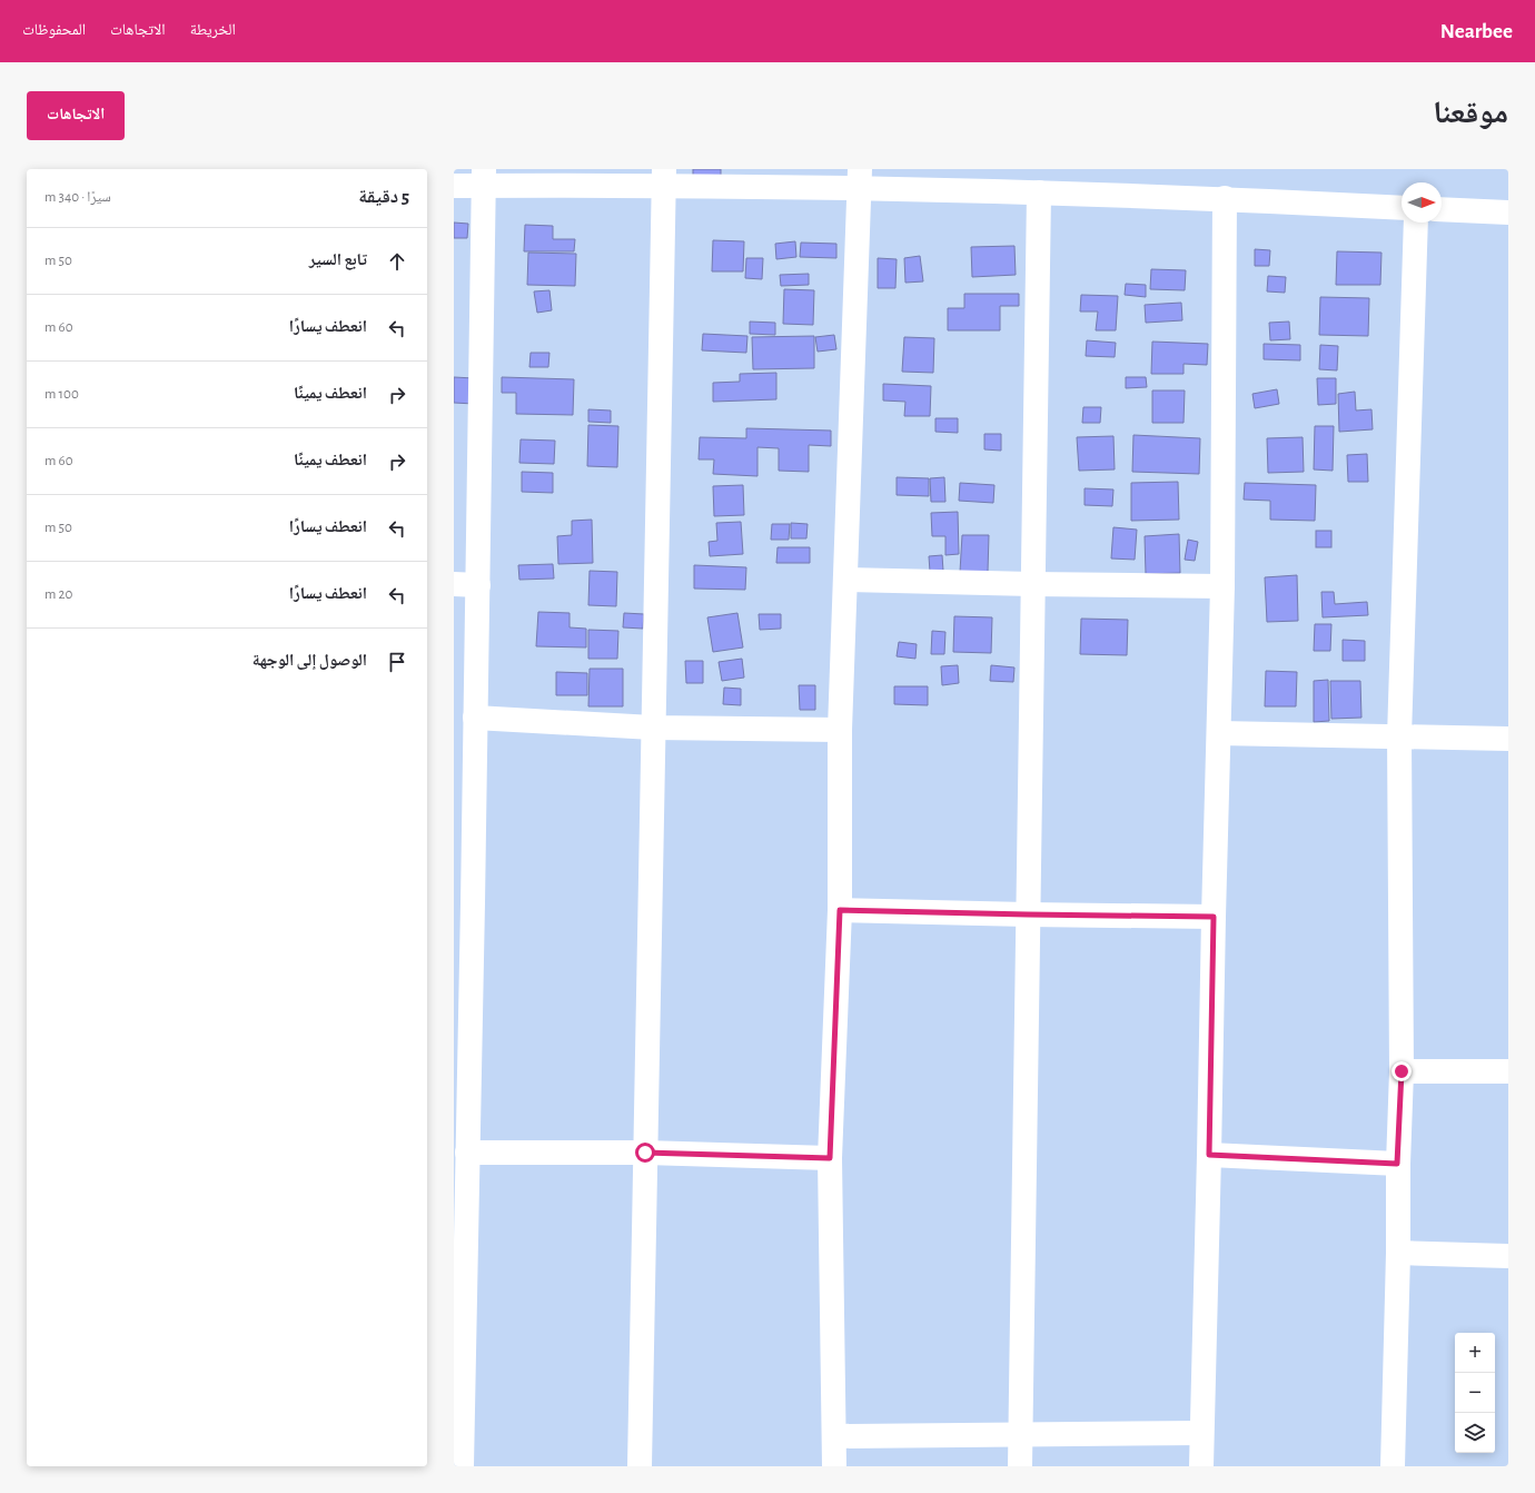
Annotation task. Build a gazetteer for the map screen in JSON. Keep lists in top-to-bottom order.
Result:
{
  "north": "right",
  "page": {
    "header": "Nearbee",
    "nav": ["الخريطة", "الاتجاهات", "المحفوظات"],
    "title": "موقعنا",
    "buttons": "الاتجاهات",
    "heading": ["5 دقيقة", "سيرًا · 340 m"],
    "list": [
      ["تابع السير", "50 m"],
      ["انعطف يسارًا", "60 m"],
      ["انعطف يمينًا", "100 m"],
      ["انعطف يمينًا", "60 m"],
      ["انعطف يسارًا", "50 m"],
      ["انعطف يسارًا", "20 m"],
      "الوصول إلى الوجهة"
    ],
    "map_buttons": ["+", "−"]
  }
}
